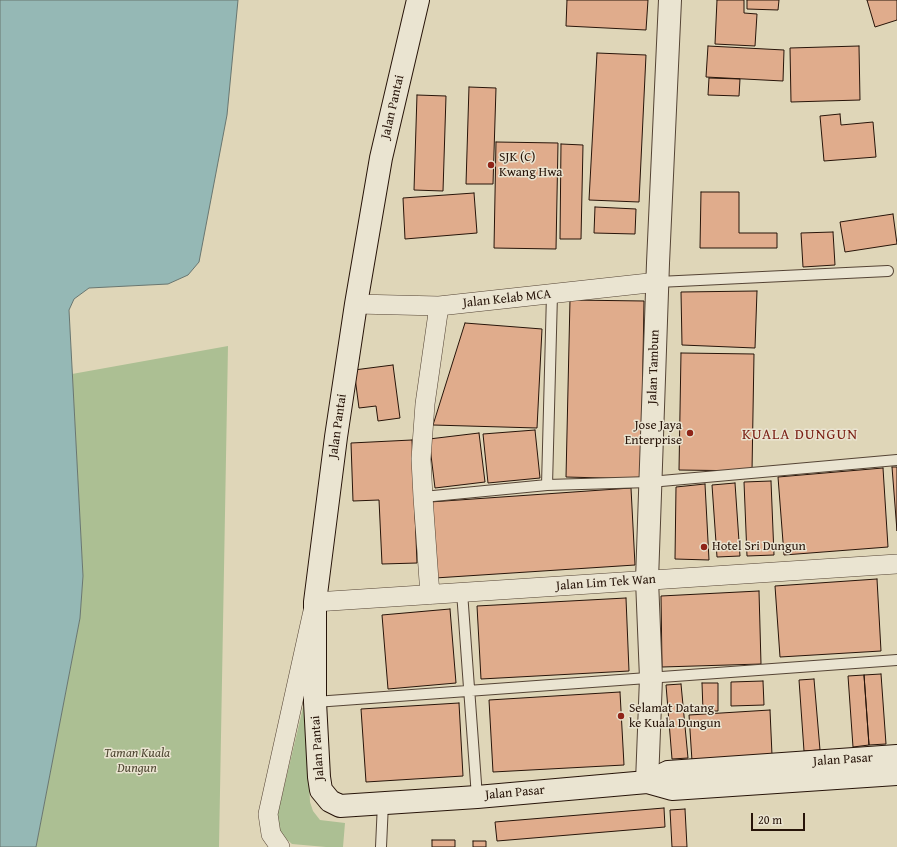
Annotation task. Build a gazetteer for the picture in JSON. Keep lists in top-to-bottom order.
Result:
{
  "streets": {
    "main road": ["Jalan Pantai", "Jalan Tambun", "Jalan Pasar"],
    "street": ["Jalan Kelab MCA", "Jalan Lim Tek Wan"]
  },
  "crossings": [
    ["Jalan Pantai", "Jalan Kelab MCA"],
    ["Jalan Pantai", "Jalan Lim Tek Wan"],
    ["Jalan Pantai", "Jalan Pasar"],
    ["Jalan Kelab MCA", "Jalan Tambun"],
    ["Jalan Tambun", "Jalan Lim Tek Wan"],
    ["Jalan Tambun", "Jalan Pasar"]
  ],
  "districts": ["KUALA DUNGUN"],
  "parks": ["Taman Kuala Dungun"],
  "places": [
    "SJK (C) Kwang Hwa",
    "Jose Jaya Enterprise",
    "Hotel Sri Dungun",
    "Selamat Datang ke Kuala Dungun"
  ],
  "scale_bar": "20 m"
}
